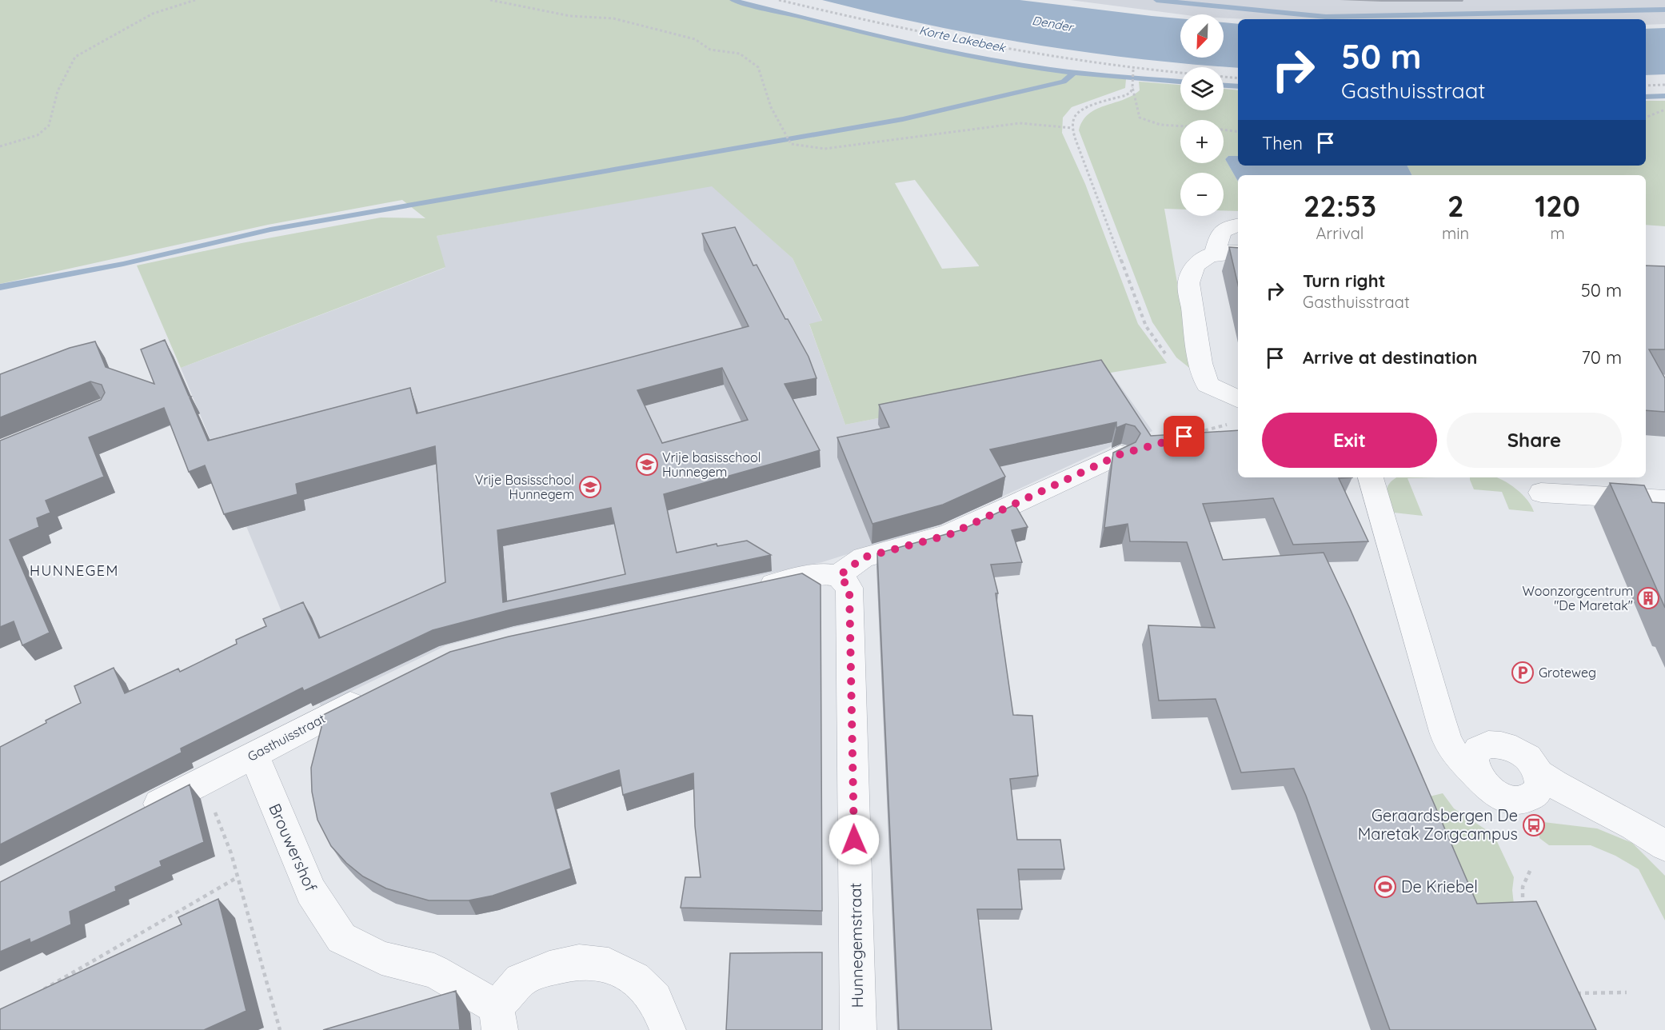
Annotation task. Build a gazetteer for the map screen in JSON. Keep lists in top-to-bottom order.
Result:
{
  "streets": {
    "street": ["Gasthuisstraat", "Brouwershof", "Hunnegemstraat"]
  },
  "crossings": [
    ["Gasthuisstraat", "Brouwershof"]
  ],
  "districts": ["HUNNEGEM"],
  "water": ["Dender", "Korte Lakebeek"],
  "places": {
    "school or university": ["Vrije basisschool Hunnegem", "Vrije Basisschool Hunnegem"],
    "building": ["Woonzorgcentrum \"De Maretak\""],
    "parking": ["Groteweg"],
    "bus stop": ["Geraardsbergen De Maretak Zorgcampus"],
    "sports": ["De Kriebel"]
  },
  "north": "bottom left",
  "page": {
    "map_buttons": ["+", "−"],
    "turn": ["50 m", "Gasthuisstraat"],
    "then": "Then",
    "eta": [
      "22:53",
      "Arrival",
      "2",
      "min",
      "120",
      "m"
    ],
    "list": [
      {
        "name": "Turn right",
        "note": "Gasthuisstraat",
        "value": "50 m"
      },
      {
        "name": "Arrive at destination",
        "value": "70 m"
      }
    ],
    "buttons": ["Exit", "Share"]
  }
}
